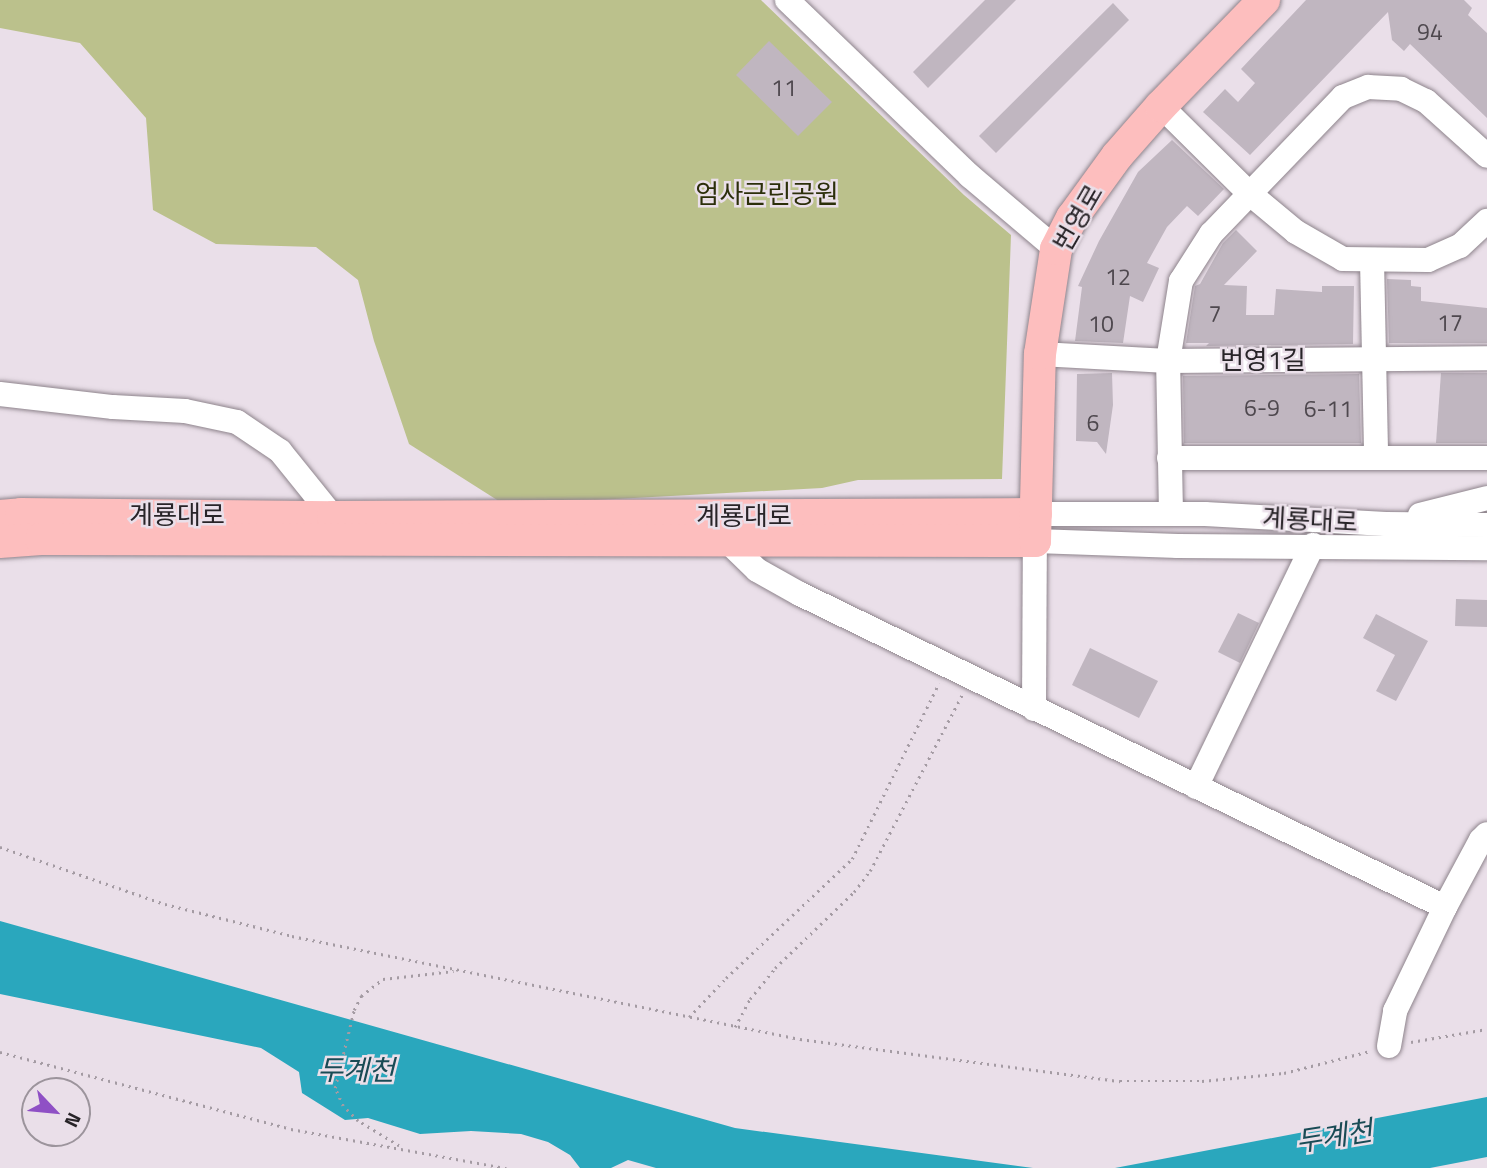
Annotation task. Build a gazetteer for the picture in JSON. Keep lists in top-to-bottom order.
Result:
{
  "streets": {
    "main road": ["번영로", "계룡대로"],
    "street": ["번영1길"]
  },
  "crossings": [
    ["번영로", "번영1길"],
    ["번영로", "계룡대로"]
  ],
  "water": ["두계천"],
  "parks": ["엄사근린공원"],
  "house_numbers": [
    "94",
    "11",
    "12",
    "7",
    "17",
    "10",
    "6-9",
    "6-11",
    "6"
  ],
  "north": "bottom right"
}
